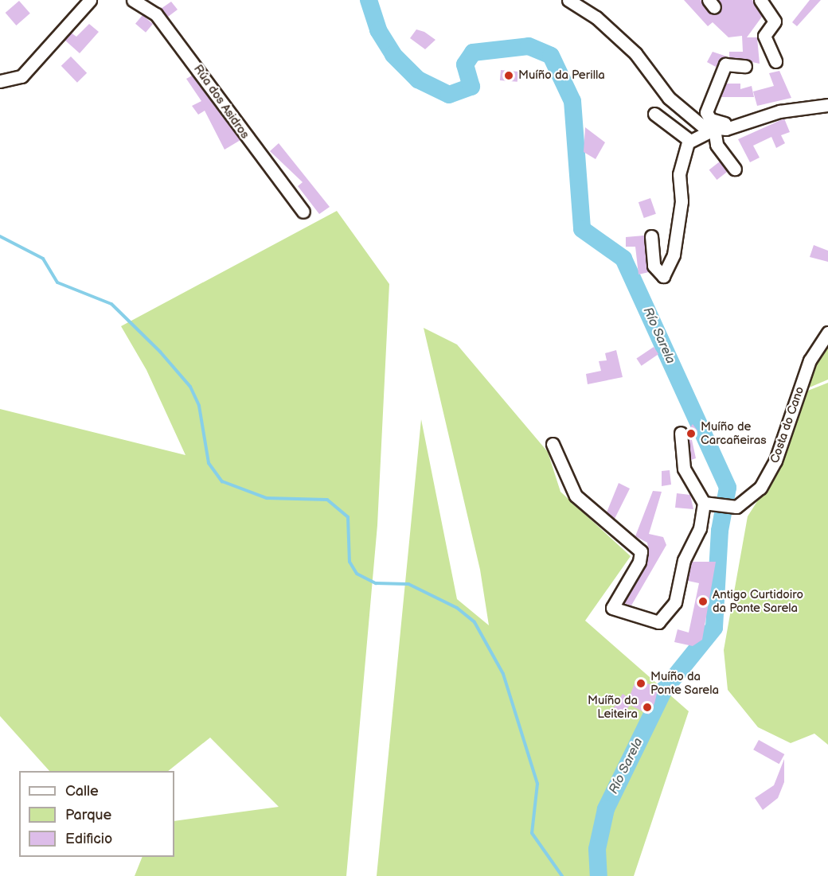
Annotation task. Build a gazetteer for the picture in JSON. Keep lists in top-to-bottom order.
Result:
{
  "streets": {
    "street": ["Rúa dos Asidros", "Costa do Cano"]
  },
  "water": ["Río Sarela"],
  "places": [
    "Muíño da Perilla",
    "Muíño de Carcañeiras",
    "Antigo Curtidoiro da Ponte Sarela",
    "Muíño da Ponte Sarela",
    "Muíño da Leiteira"
  ],
  "legend": ["Calle", "Parque", "Edificio"]
}
